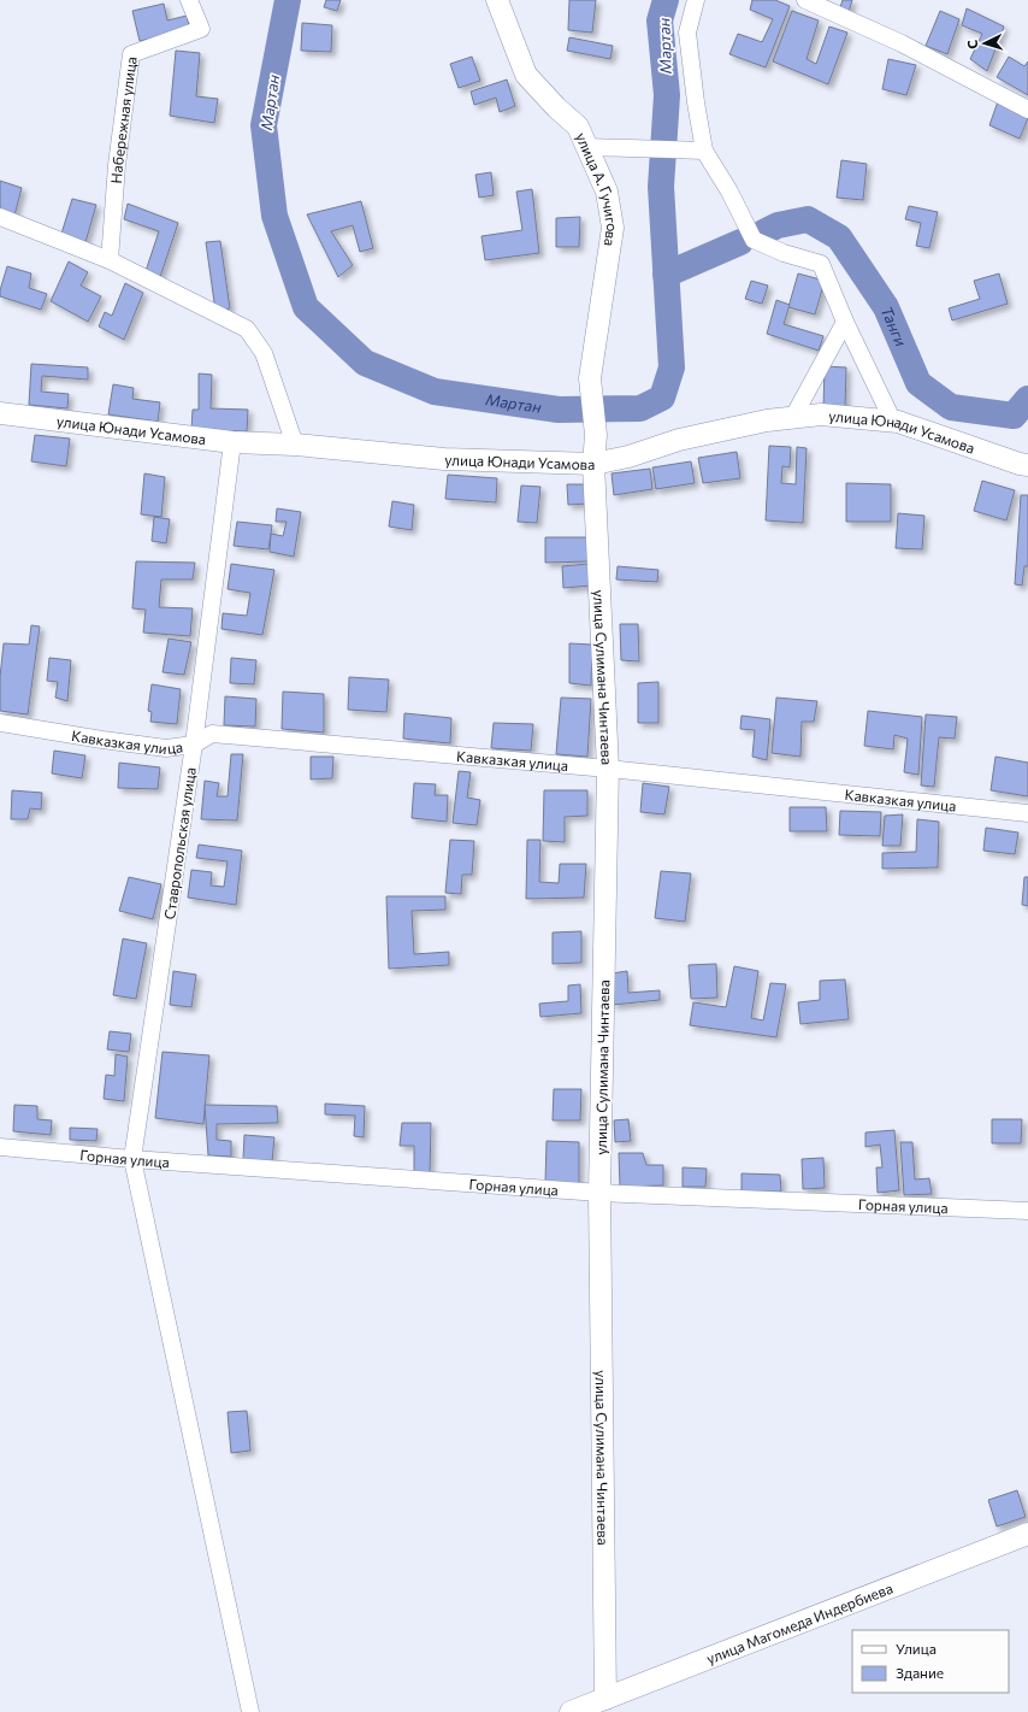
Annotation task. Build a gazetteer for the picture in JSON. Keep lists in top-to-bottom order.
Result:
{
  "streets": {
    "street": [
      "Набережная улица",
      "улица А. Гучигова",
      "улица Юнади Усамова",
      "улица Сулимана Чинтаева",
      "Кавказкая улица",
      "Ставропольская улица",
      "Горная улица",
      "улица Магомеда Индербиева"
    ]
  },
  "crossings": [
    ["улица А. Гучигова", "улица Сулимана Чинтаева"],
    ["улица Юнади Усамова", "улица Сулимана Чинтаева"],
    ["улица Юнади Усамова", "Ставропольская улица"],
    ["улица Сулимана Чинтаева", "Кавказкая улица"],
    ["улица Сулимана Чинтаева", "Горная улица"],
    ["улица Сулимана Чинтаева", "улица Магомеда Индербиева"],
    ["Кавказкая улица", "Ставропольская улица"],
    ["Ставропольская улица", "Горная улица"]
  ],
  "water": ["Мартан", "Танги"],
  "legend": ["Улица", "Здание"],
  "north": "left"
}
